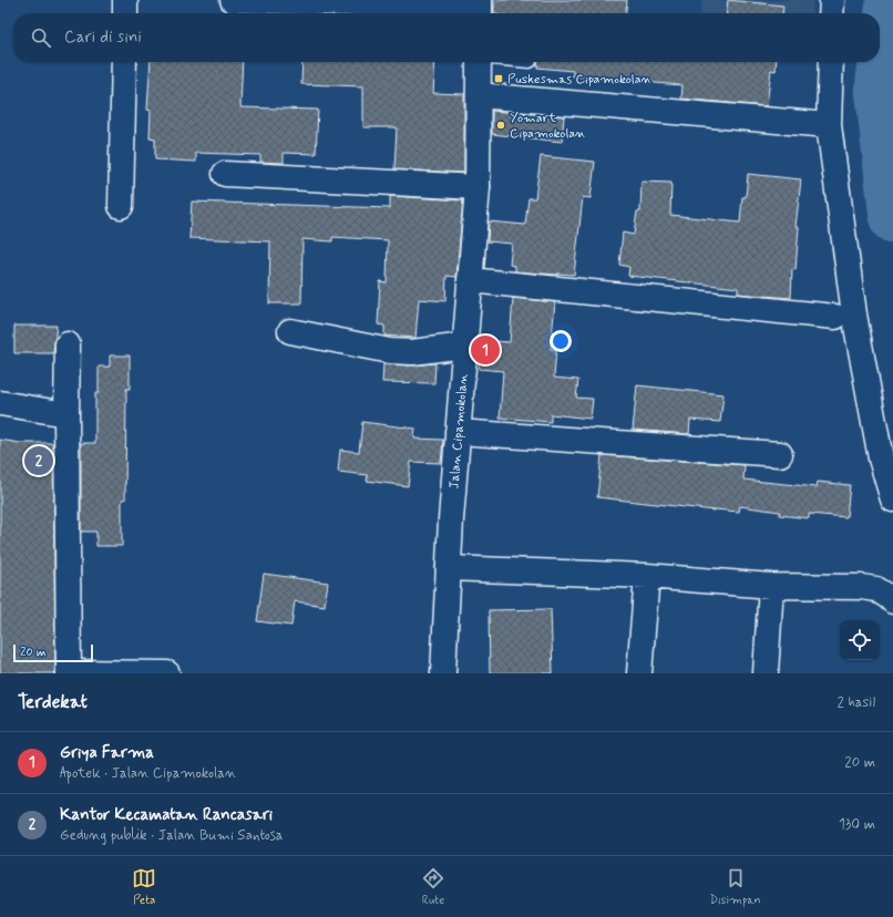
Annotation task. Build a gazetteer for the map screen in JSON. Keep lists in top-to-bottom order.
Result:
{
  "streets": {
    "street": ["Jalan Cipamokolan"]
  },
  "places": {
    "transit": ["Puskesmas Cipamokolan"],
    "other": ["Yomart Cipamokolan"]
  },
  "scale_bar": "20 m",
  "page": {
    "search": "Cari di sini",
    "pins": ["1", "2"],
    "scale": "20 m",
    "heading": ["Terdekat", "2 hasil"],
    "list": [
      {
        "mark": "1",
        "name": "Griya Farma",
        "note": "Apotek · Jalan Cipamokolan",
        "value": "20 m"
      },
      {
        "mark": "2",
        "name": "Kantor Kecamatan Rancasari",
        "note": "Gedung publik · Jalan Bumi Santosa",
        "value": "130 m"
      }
    ],
    "nav": ["Peta", "Rute", "Disimpan"]
  }
}
